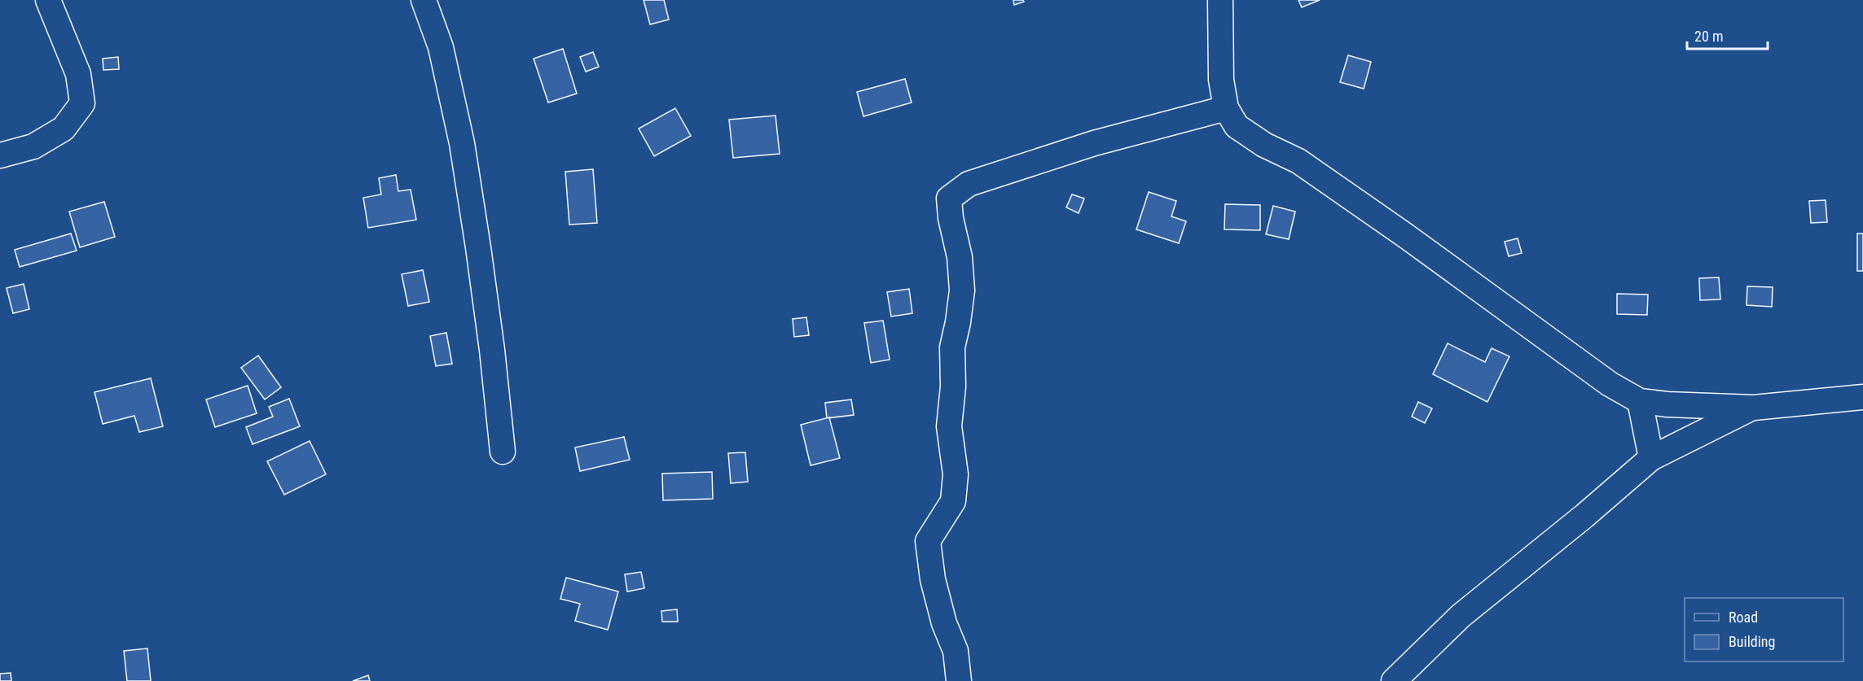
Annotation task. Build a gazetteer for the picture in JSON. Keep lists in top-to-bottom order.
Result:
{
  "legend": ["Road", "Building"],
  "scale_bar": "20 m"
}
